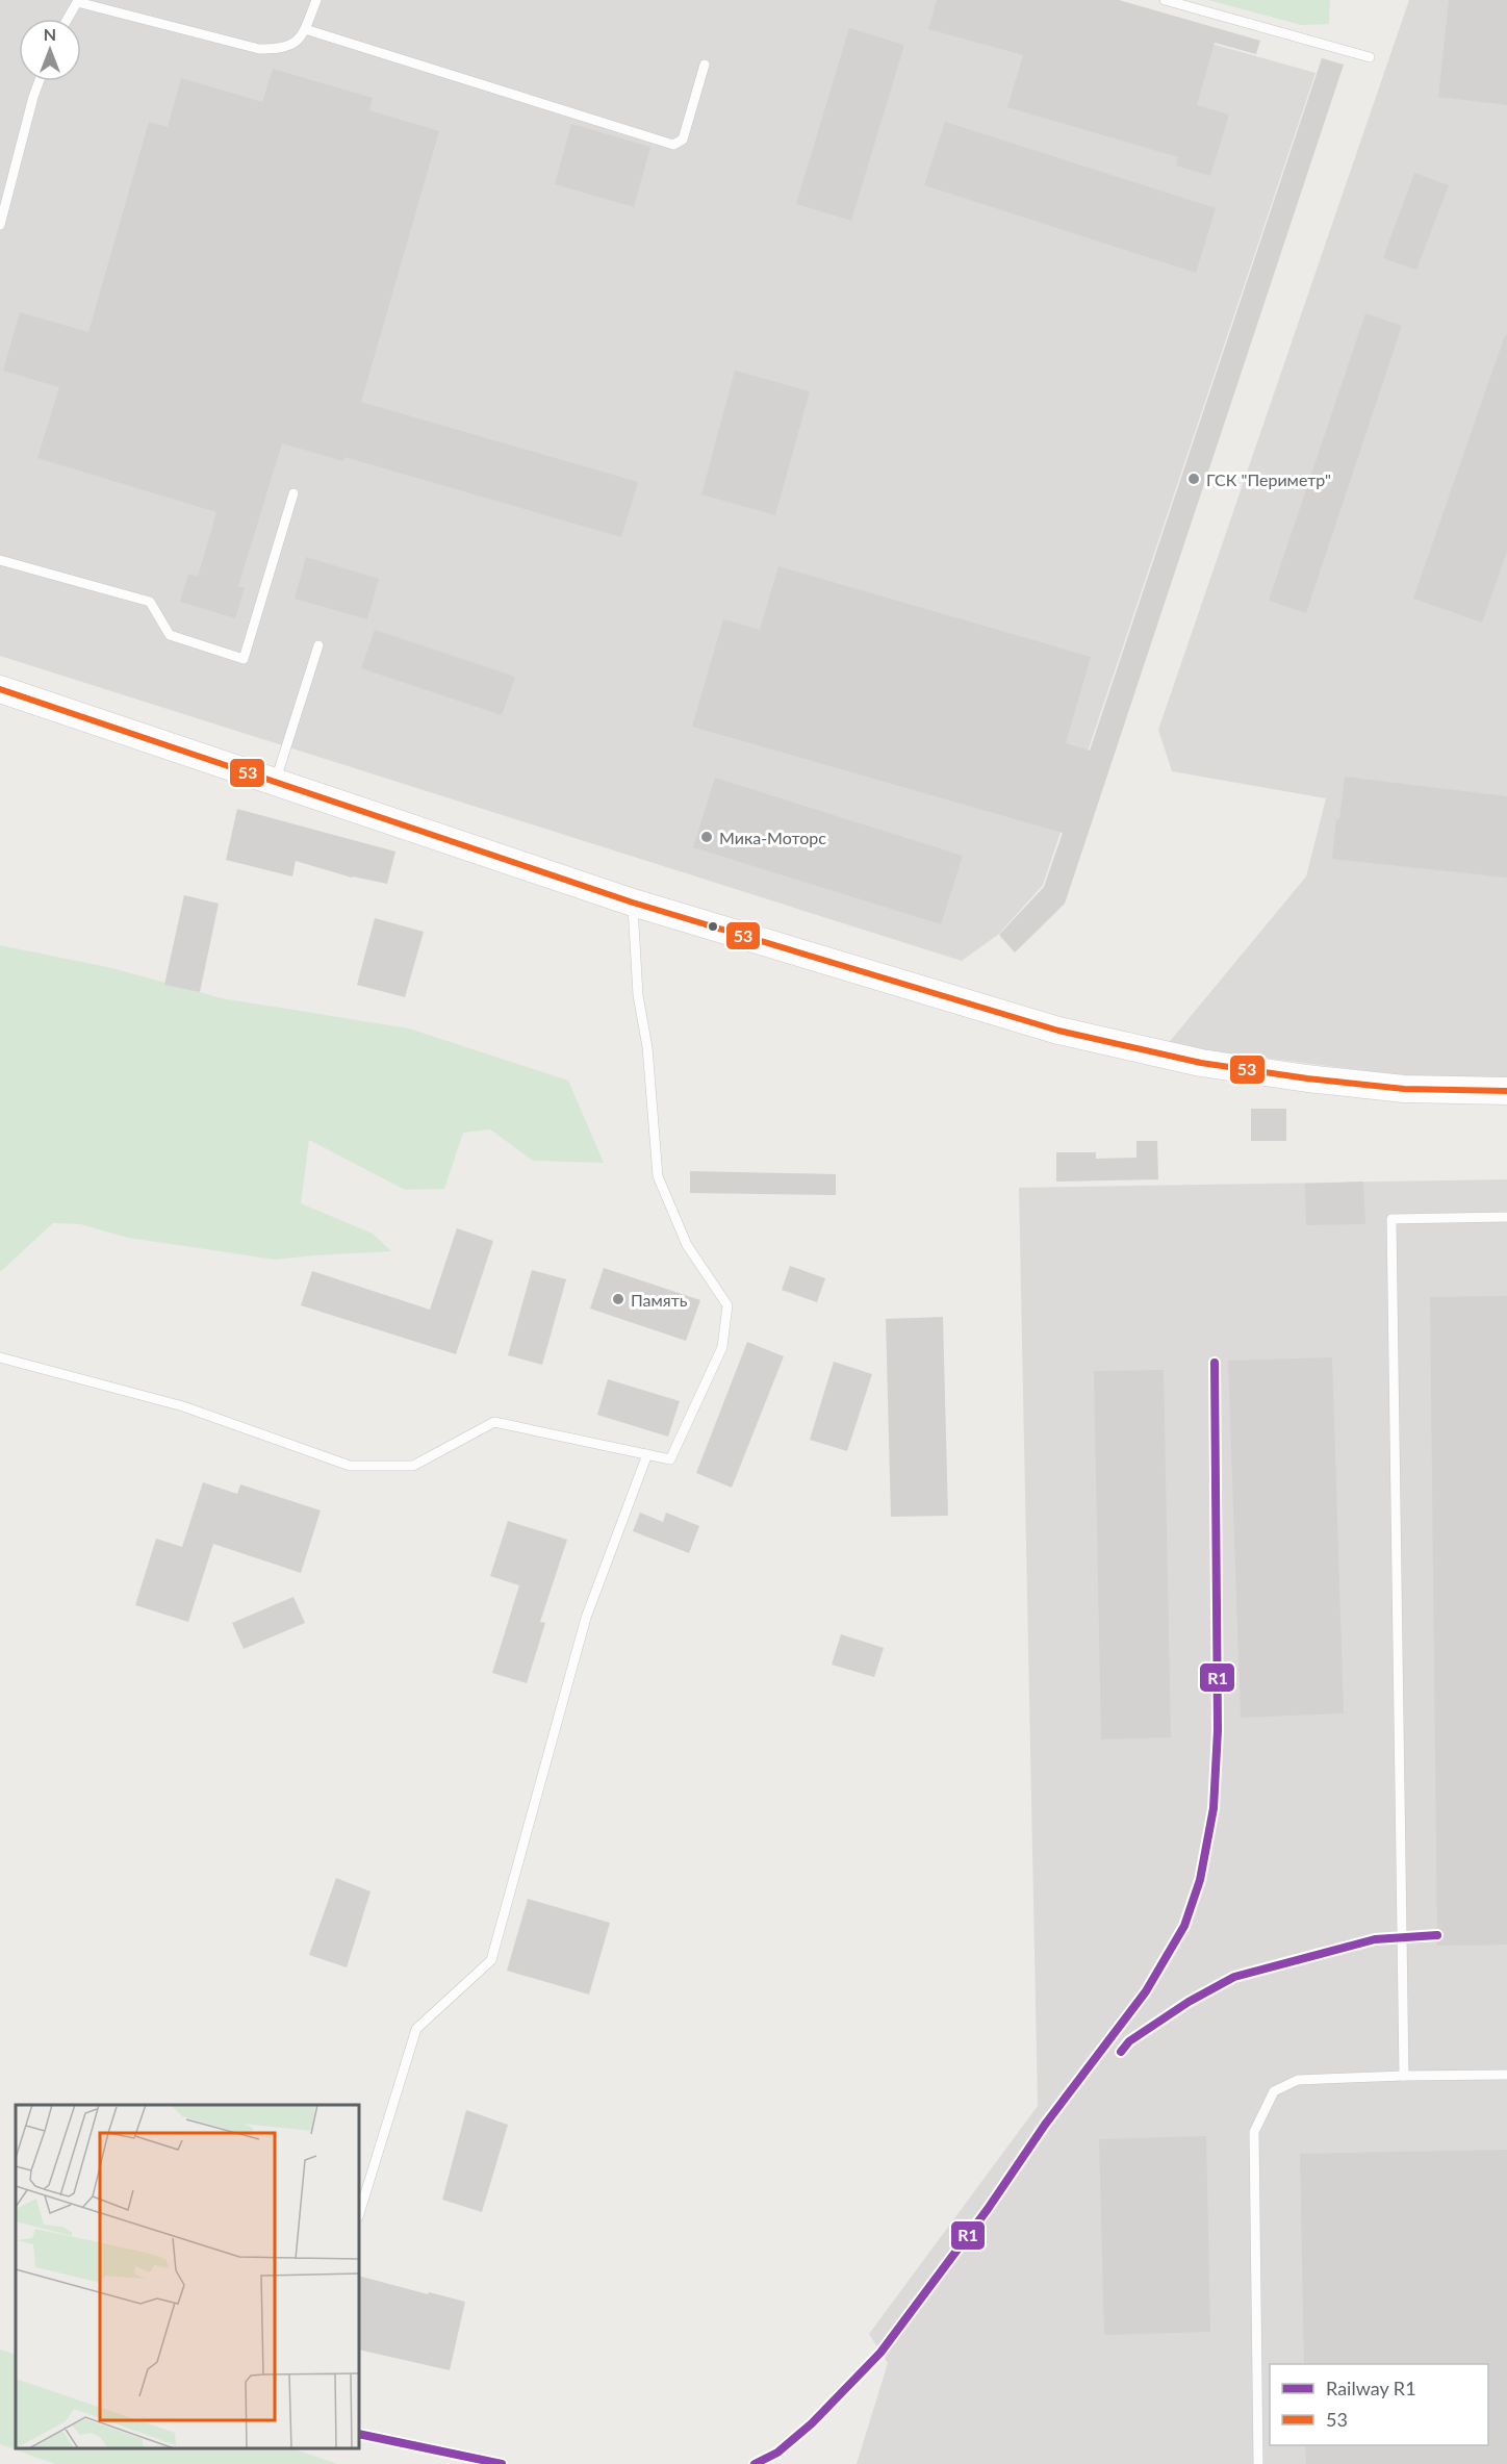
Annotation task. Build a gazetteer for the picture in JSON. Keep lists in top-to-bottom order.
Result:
{
  "places": ["ГСК \"Периметр\"", "Мика-Моторс", "Память"],
  "lines": ["transit line 53", "rail line R1"],
  "legend": ["Railway R1", "53"],
  "north": "top"
}
